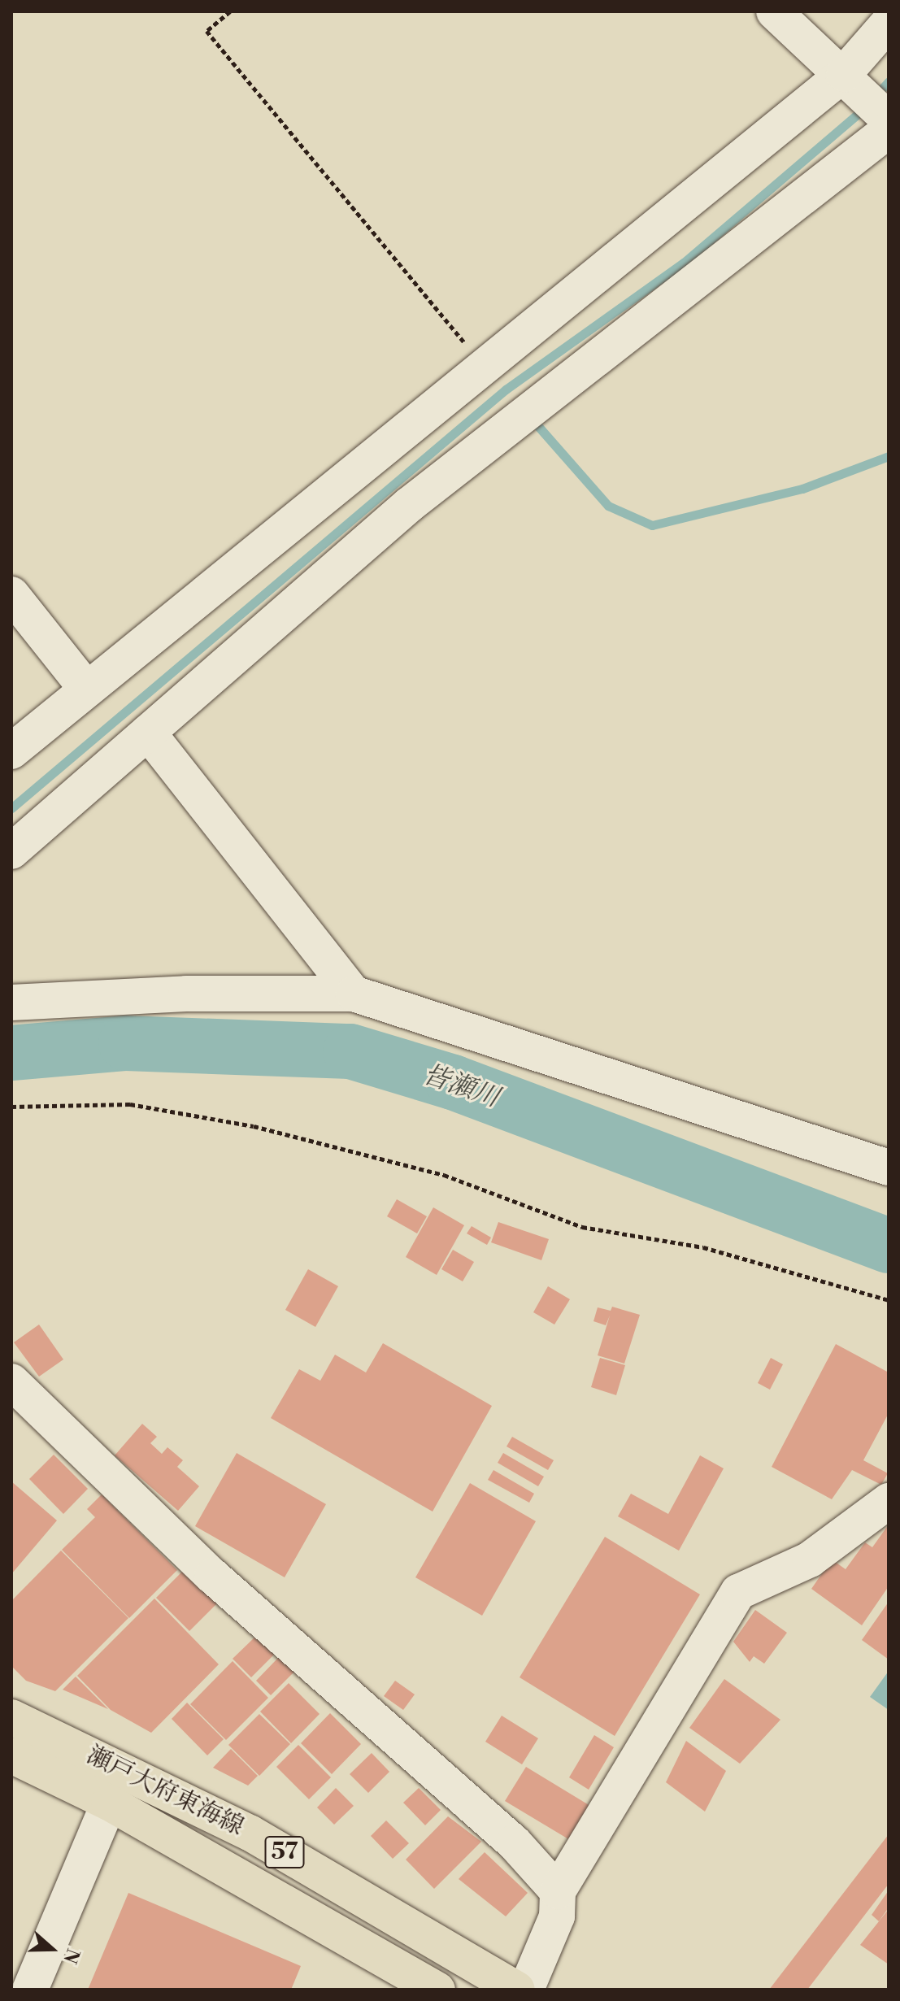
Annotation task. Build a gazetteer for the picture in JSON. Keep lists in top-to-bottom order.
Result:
{
  "streets": {
    "main road": ["瀬戸大府東海線", "57"]
  },
  "water": ["皆瀬川"],
  "north": "right"
}
